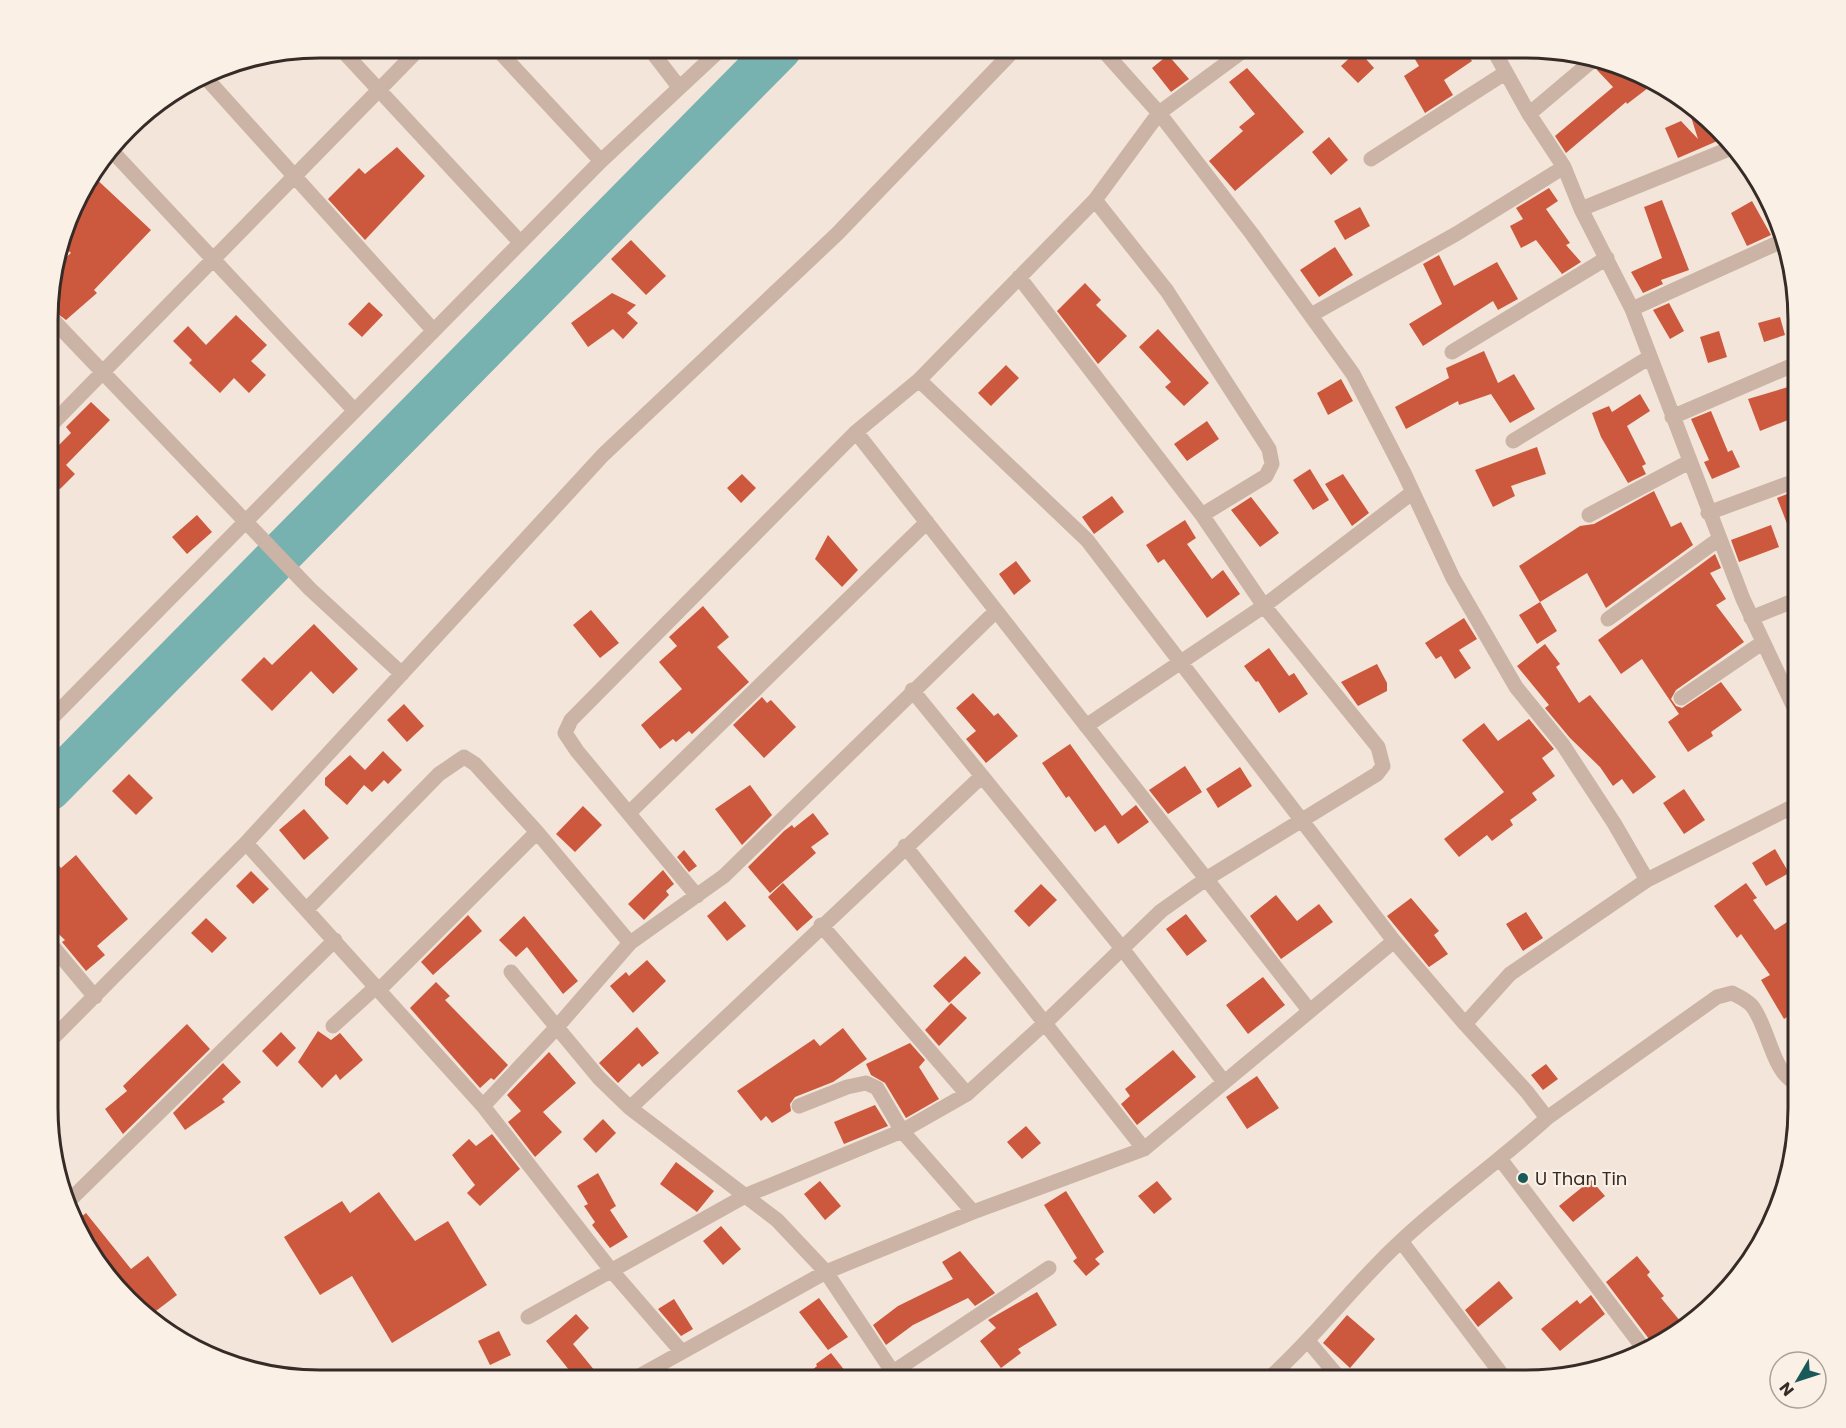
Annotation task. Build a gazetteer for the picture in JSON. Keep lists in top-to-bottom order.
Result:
{
  "places": ["U Than Tin"],
  "north": "bottom left"
}
